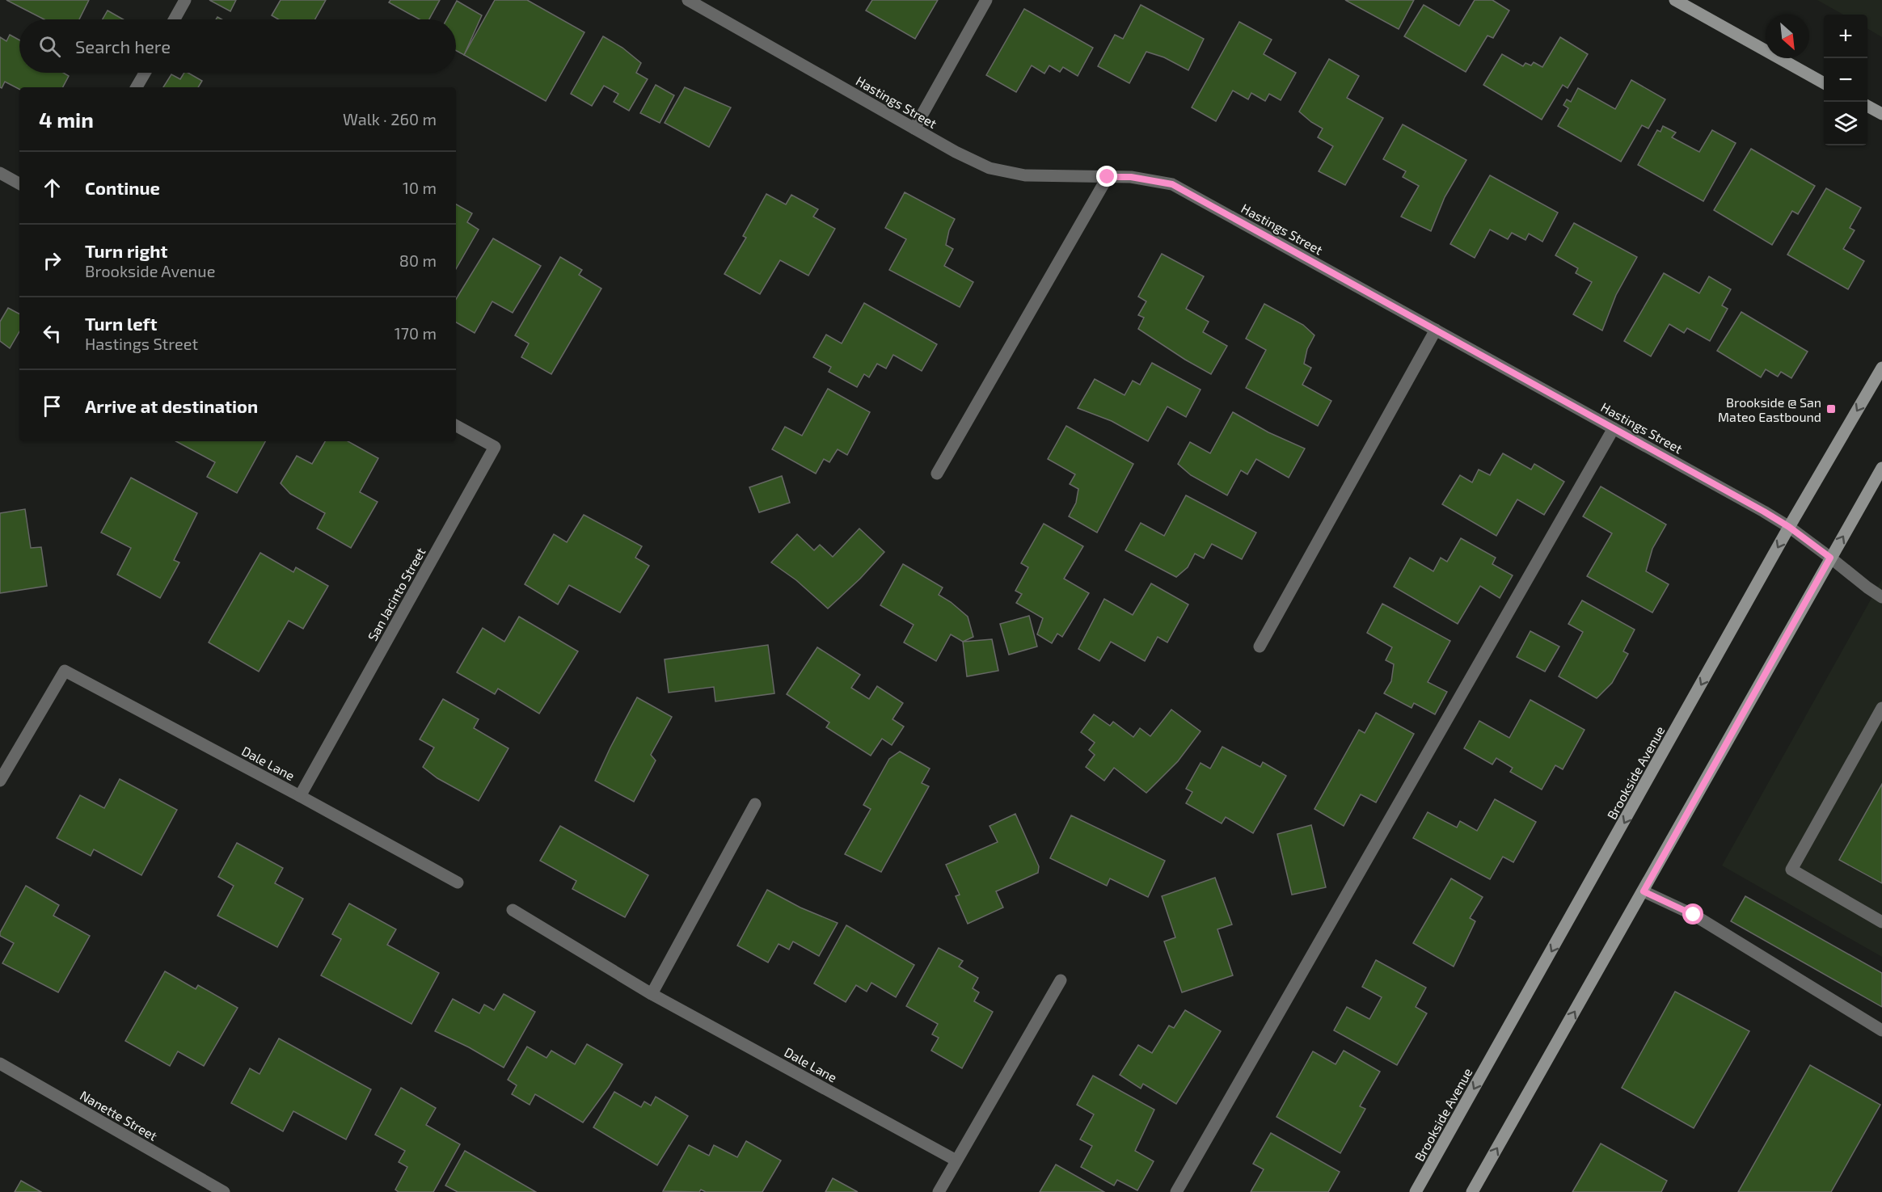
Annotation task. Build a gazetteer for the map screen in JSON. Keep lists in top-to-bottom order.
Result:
{
  "streets": {
    "main road": ["Brookside Avenue"],
    "street": [
      "Hastings Street",
      "San Jacinto Street",
      "Dale Lane",
      "Nanette Street"
    ]
  },
  "crossings": [
    ["Hastings Street", "Brookside Avenue"],
    ["San Jacinto Street", "Dale Lane"]
  ],
  "places": {
    "transit": ["Brookside @ San Mateo Eastbound"]
  },
  "north": "bottom right",
  "page": {
    "map_buttons": ["+", "−"],
    "search": "Search here",
    "heading": ["4 min", "Walk · 260 m"],
    "list": [
      ["Continue", "10 m"],
      ["Turn right", "Brookside Avenue", "80 m"],
      ["Turn left", "Hastings Street", "170 m"],
      "Arrive at destination"
    ]
  }
}
